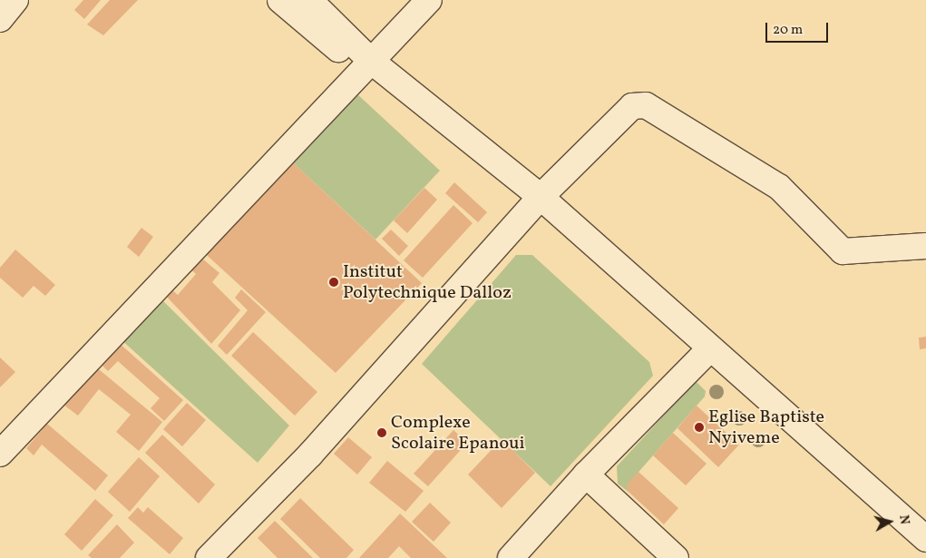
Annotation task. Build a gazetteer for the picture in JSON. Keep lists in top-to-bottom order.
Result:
{
  "places": ["Institut Polytechnique Dalloz", "Eglise Baptiste Nyiveme", "Complexe Scolaire Epanoui"],
  "scale_bar": "20 m",
  "north": "right"
}
